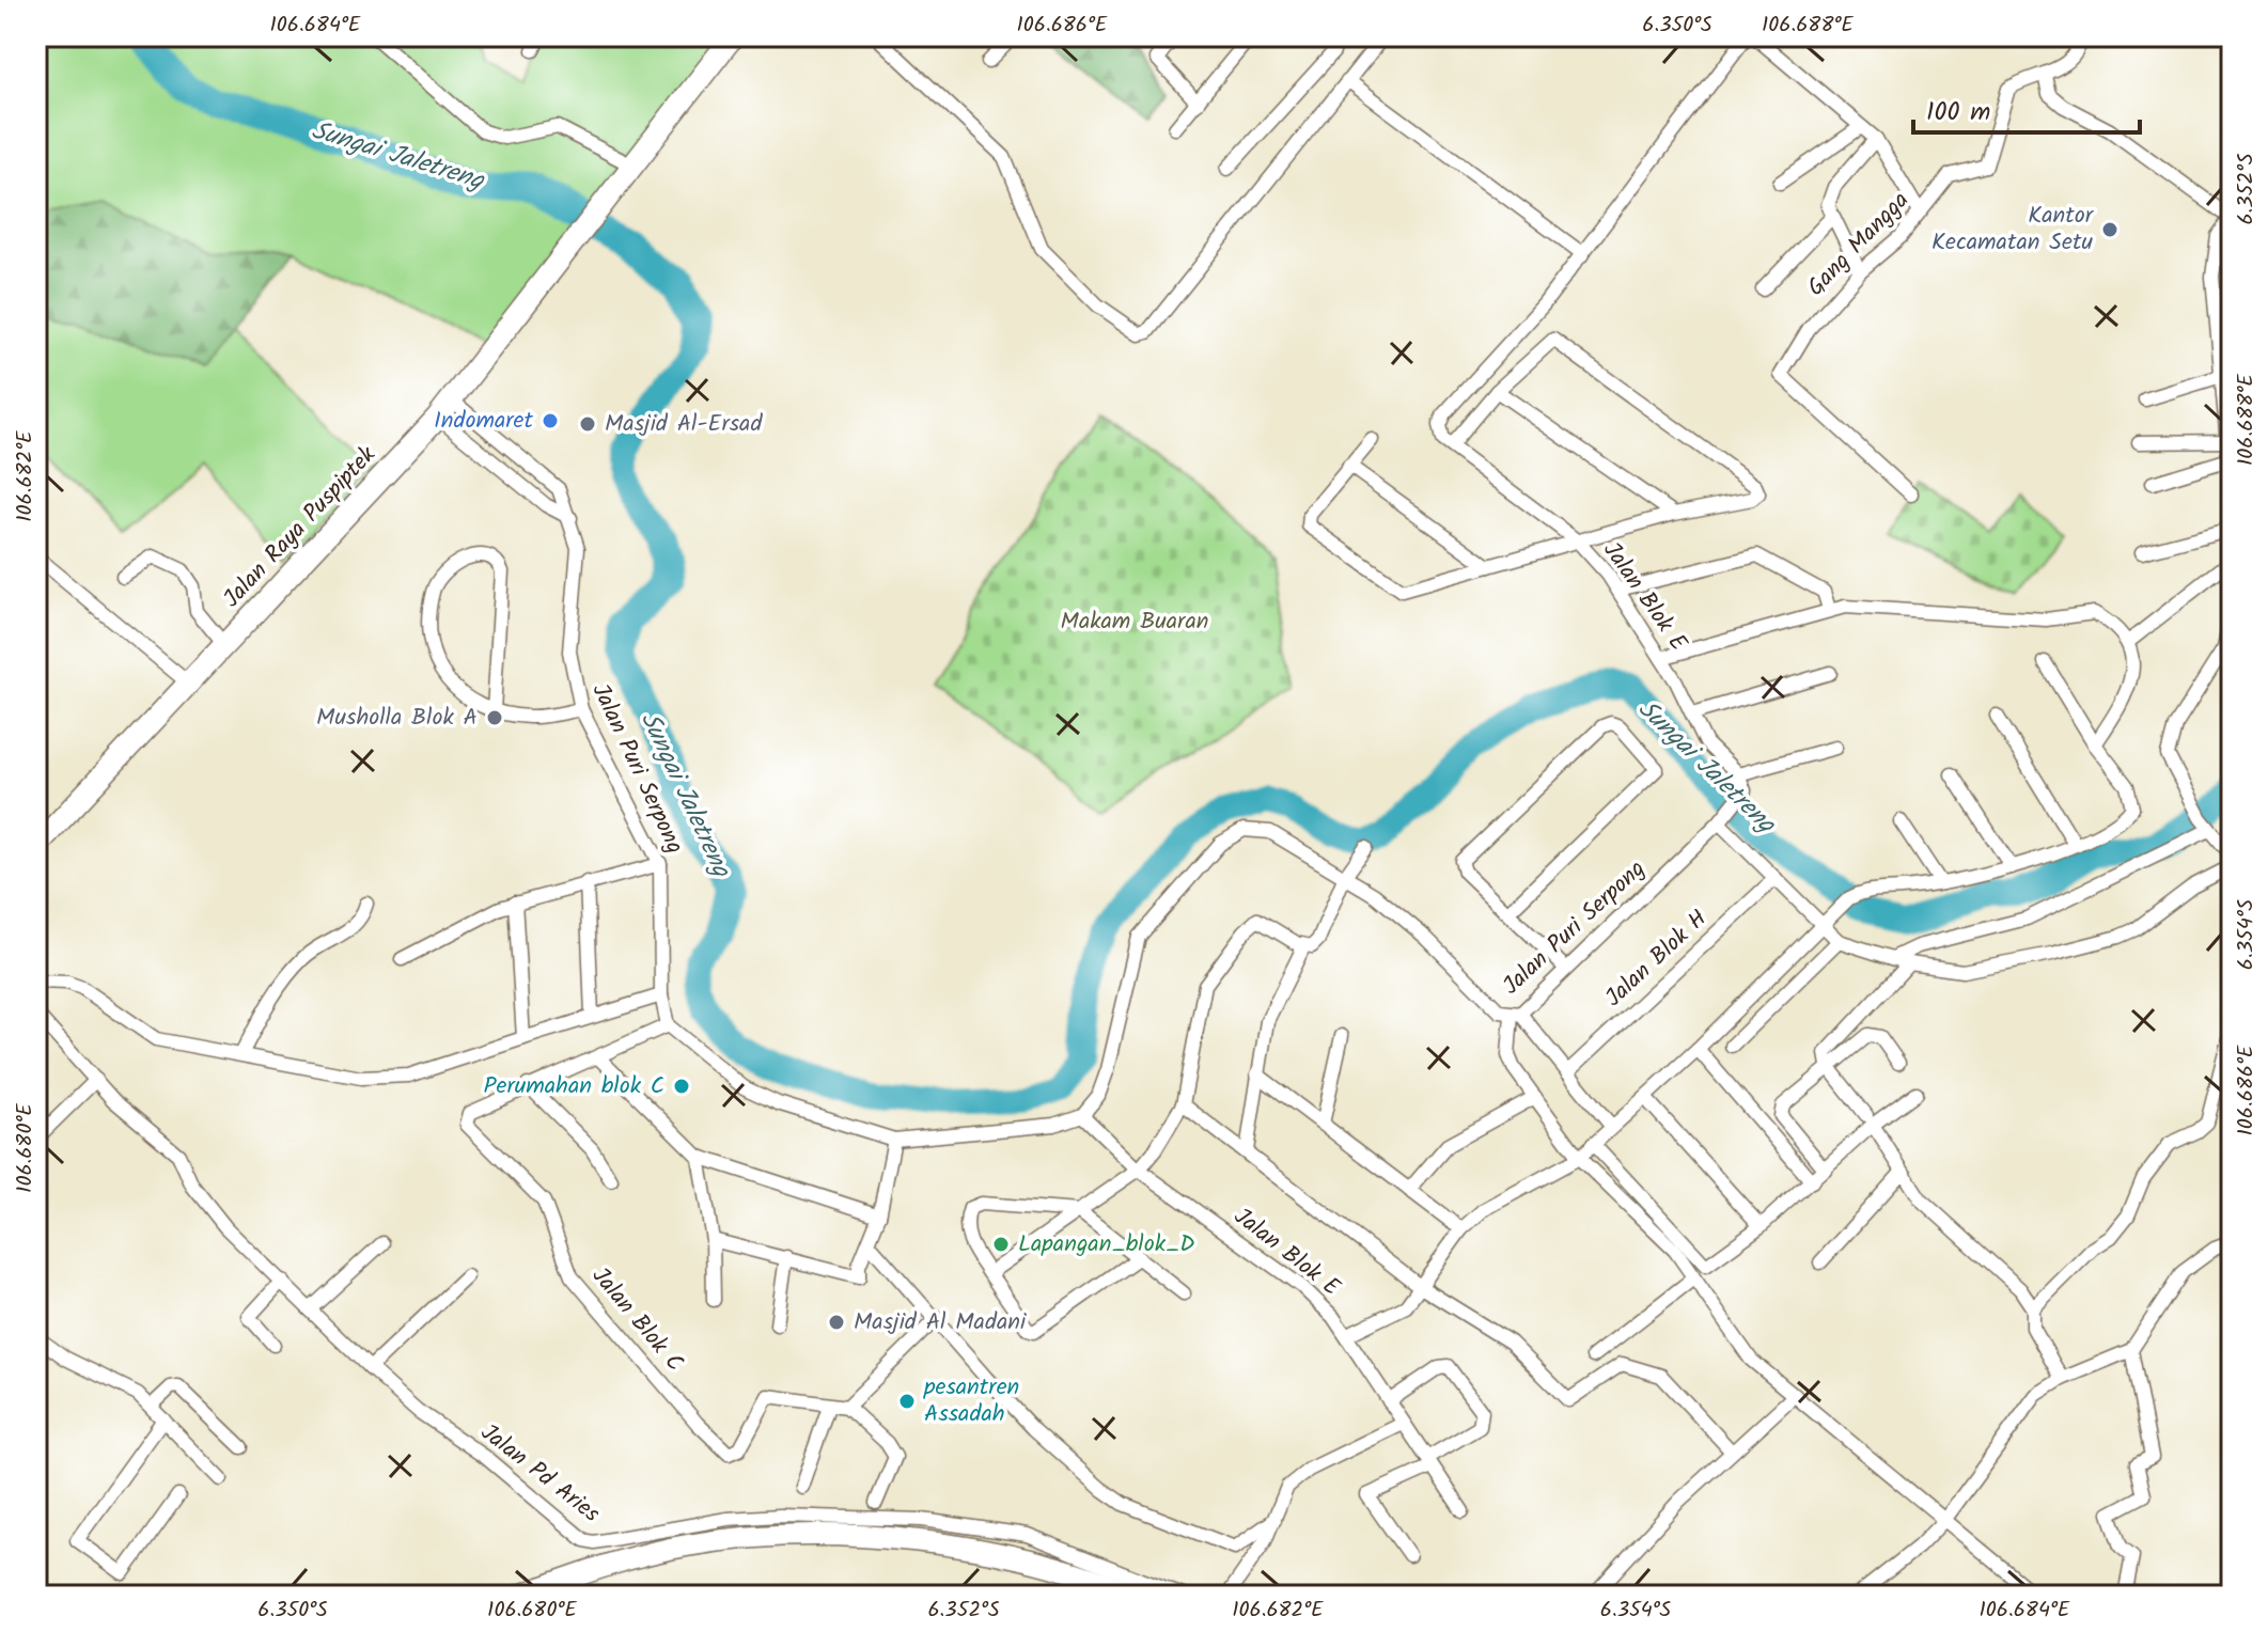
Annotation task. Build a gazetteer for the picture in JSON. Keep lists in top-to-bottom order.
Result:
{
  "streets": {
    "main road": ["Jalan Raya Puspiptek"],
    "street": [
      "Gang Mangga",
      "Jalan Blok E",
      "Jalan Puri Serpong",
      "Jalan Blok H",
      "Jalan Blok C",
      "Jalan Pd Aries"
    ]
  },
  "crossings": [
    ["Jalan Raya Puspiptek", "Jalan Puri Serpong"],
    ["Jalan Blok E", "Jalan Puri Serpong"],
    ["Jalan Puri Serpong", "Jalan Blok C"]
  ],
  "water": ["Sungai Jaletreng"],
  "parks": ["Makam Buaran"],
  "places": [
    "Kantor Kecamatan Setu",
    "Indomaret",
    "Masjid Al-Ersad",
    "Musholla Blok A",
    "Perumahan blok C",
    "Lapangan_blok_D",
    "Masjid Al Madani",
    "pesantren Assadah"
  ],
  "scale_bar": "100 m",
  "coordinates": [
    "106.684°E",
    "106.686°E",
    "6.350°S",
    "106.688°E",
    "6.352°S",
    "106.682°E",
    "6.354°S",
    "106.680°E"
  ]
}
